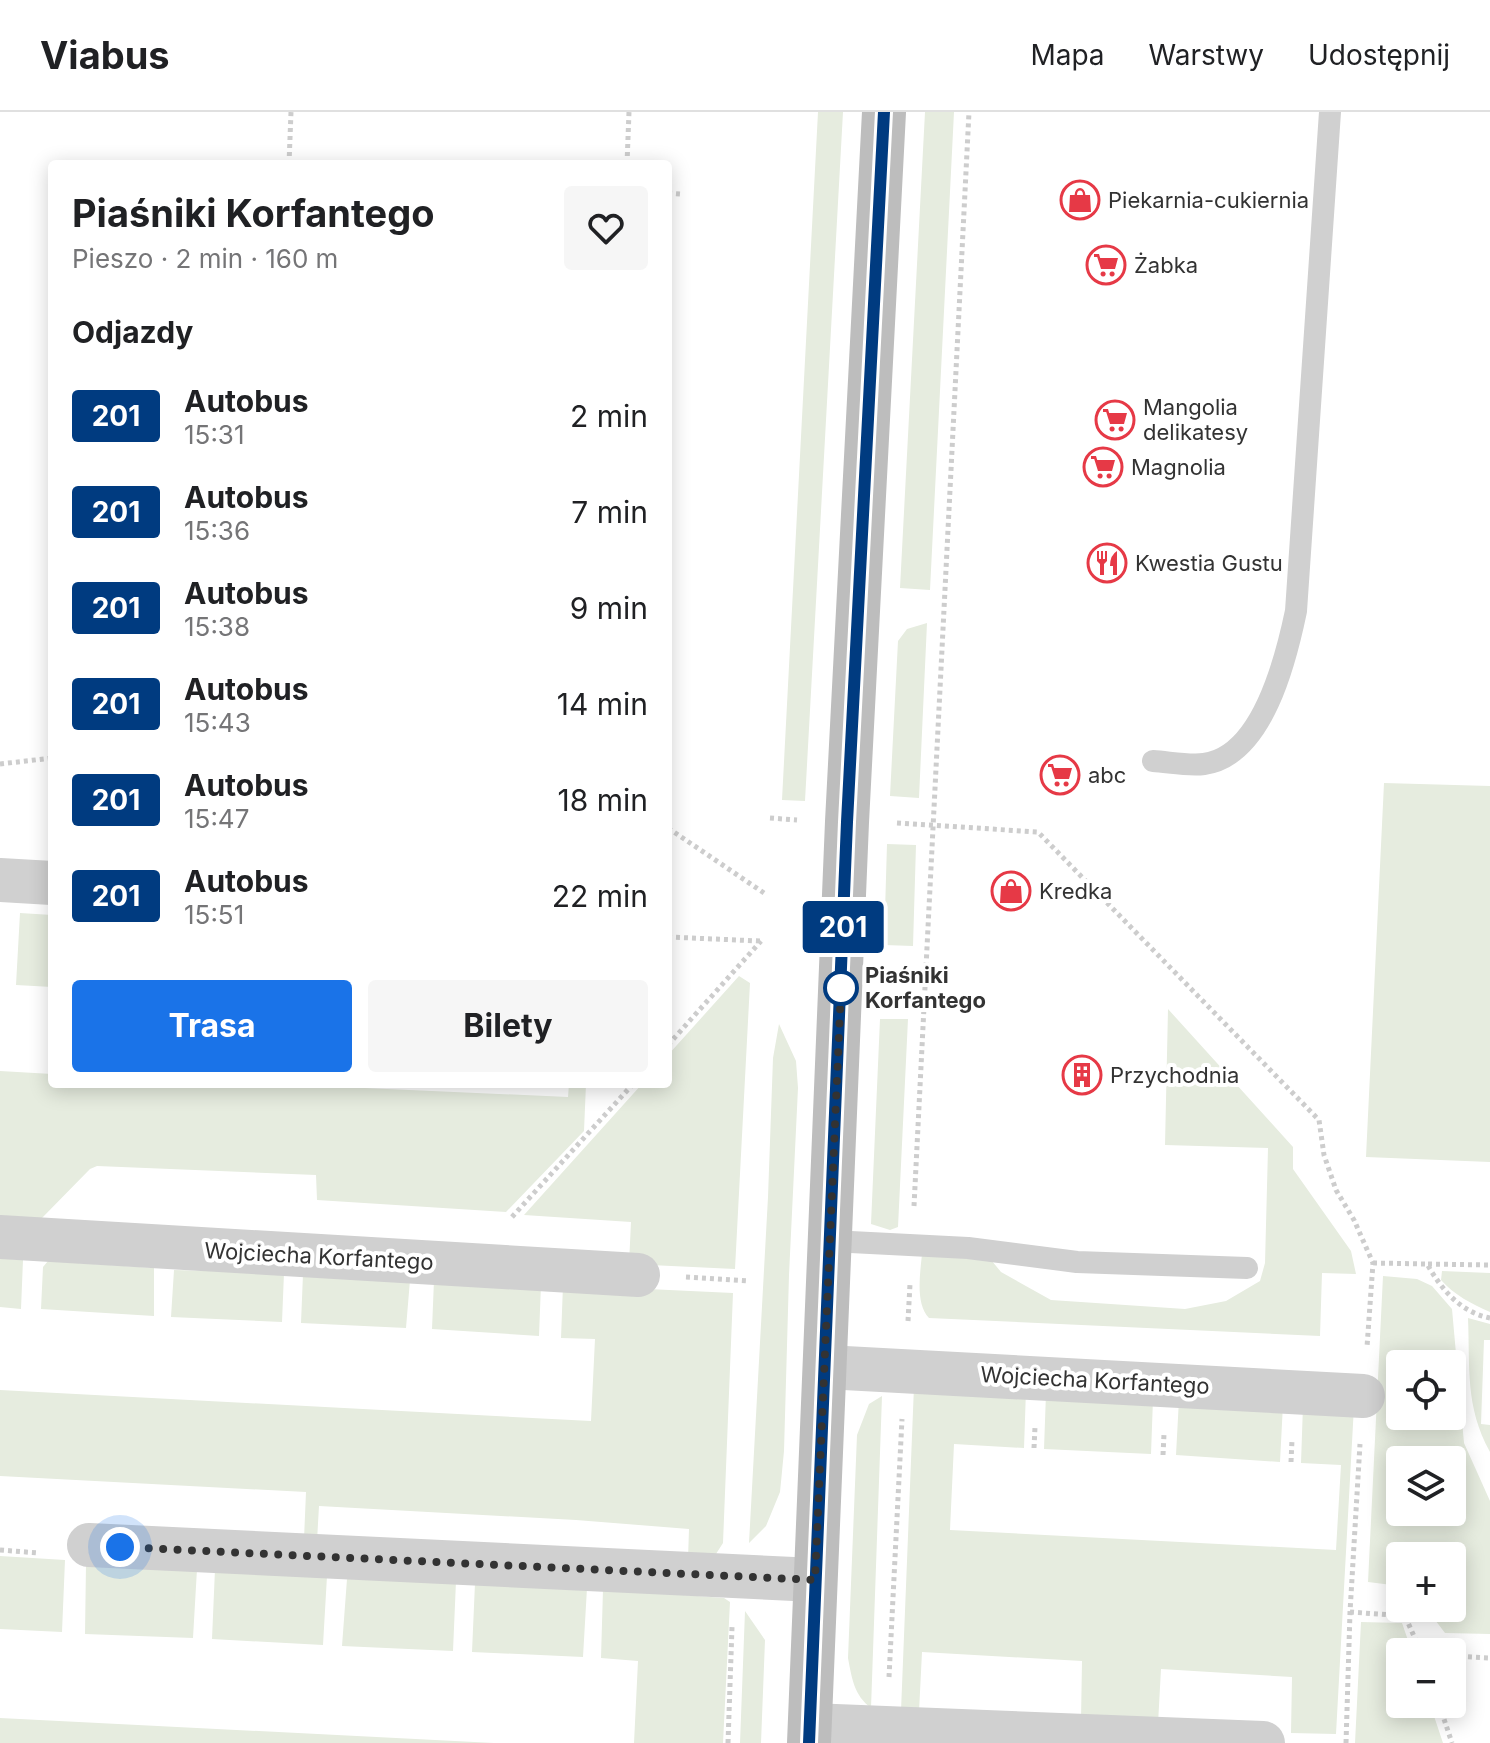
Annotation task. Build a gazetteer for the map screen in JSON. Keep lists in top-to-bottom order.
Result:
{
  "streets": {
    "street": ["Wojciecha Korfantego"]
  },
  "places": {
    "shop": ["Piekarnia-cukiernia", "Kredka"],
    "supermarket": [
      "Żabka",
      "Mangolia delikatesy",
      "Magnolia",
      "abc"
    ],
    "restaurant": ["Kwestia Gustu"],
    "other": ["Piaśniki Korfantego"],
    "building": ["Przychodnia"]
  },
  "lines": ["bus line 201"],
  "page": {
    "header": "Viabus",
    "nav": ["Mapa", "Warstwy", "Udostępnij"],
    "on_map": "201",
    "heading": [
      ["Piaśniki Korfantego", "Pieszo · 2 min · 160 m"],
      "Odjazdy"
    ],
    "list": [
      {
        "mark": "201",
        "name": "Autobus",
        "note": "15:31",
        "value": "2 min"
      },
      {
        "mark": "201",
        "name": "Autobus",
        "note": "15:36",
        "value": "7 min"
      },
      {
        "mark": "201",
        "name": "Autobus",
        "note": "15:38",
        "value": "9 min"
      },
      {
        "mark": "201",
        "name": "Autobus",
        "note": "15:43",
        "value": "14 min"
      },
      {
        "mark": "201",
        "name": "Autobus",
        "note": "15:47",
        "value": "18 min"
      },
      {
        "mark": "201",
        "name": "Autobus",
        "note": "15:51",
        "value": "22 min"
      }
    ],
    "buttons": ["Trasa", "Bilety"],
    "map_buttons": ["+", "−"]
  }
}
